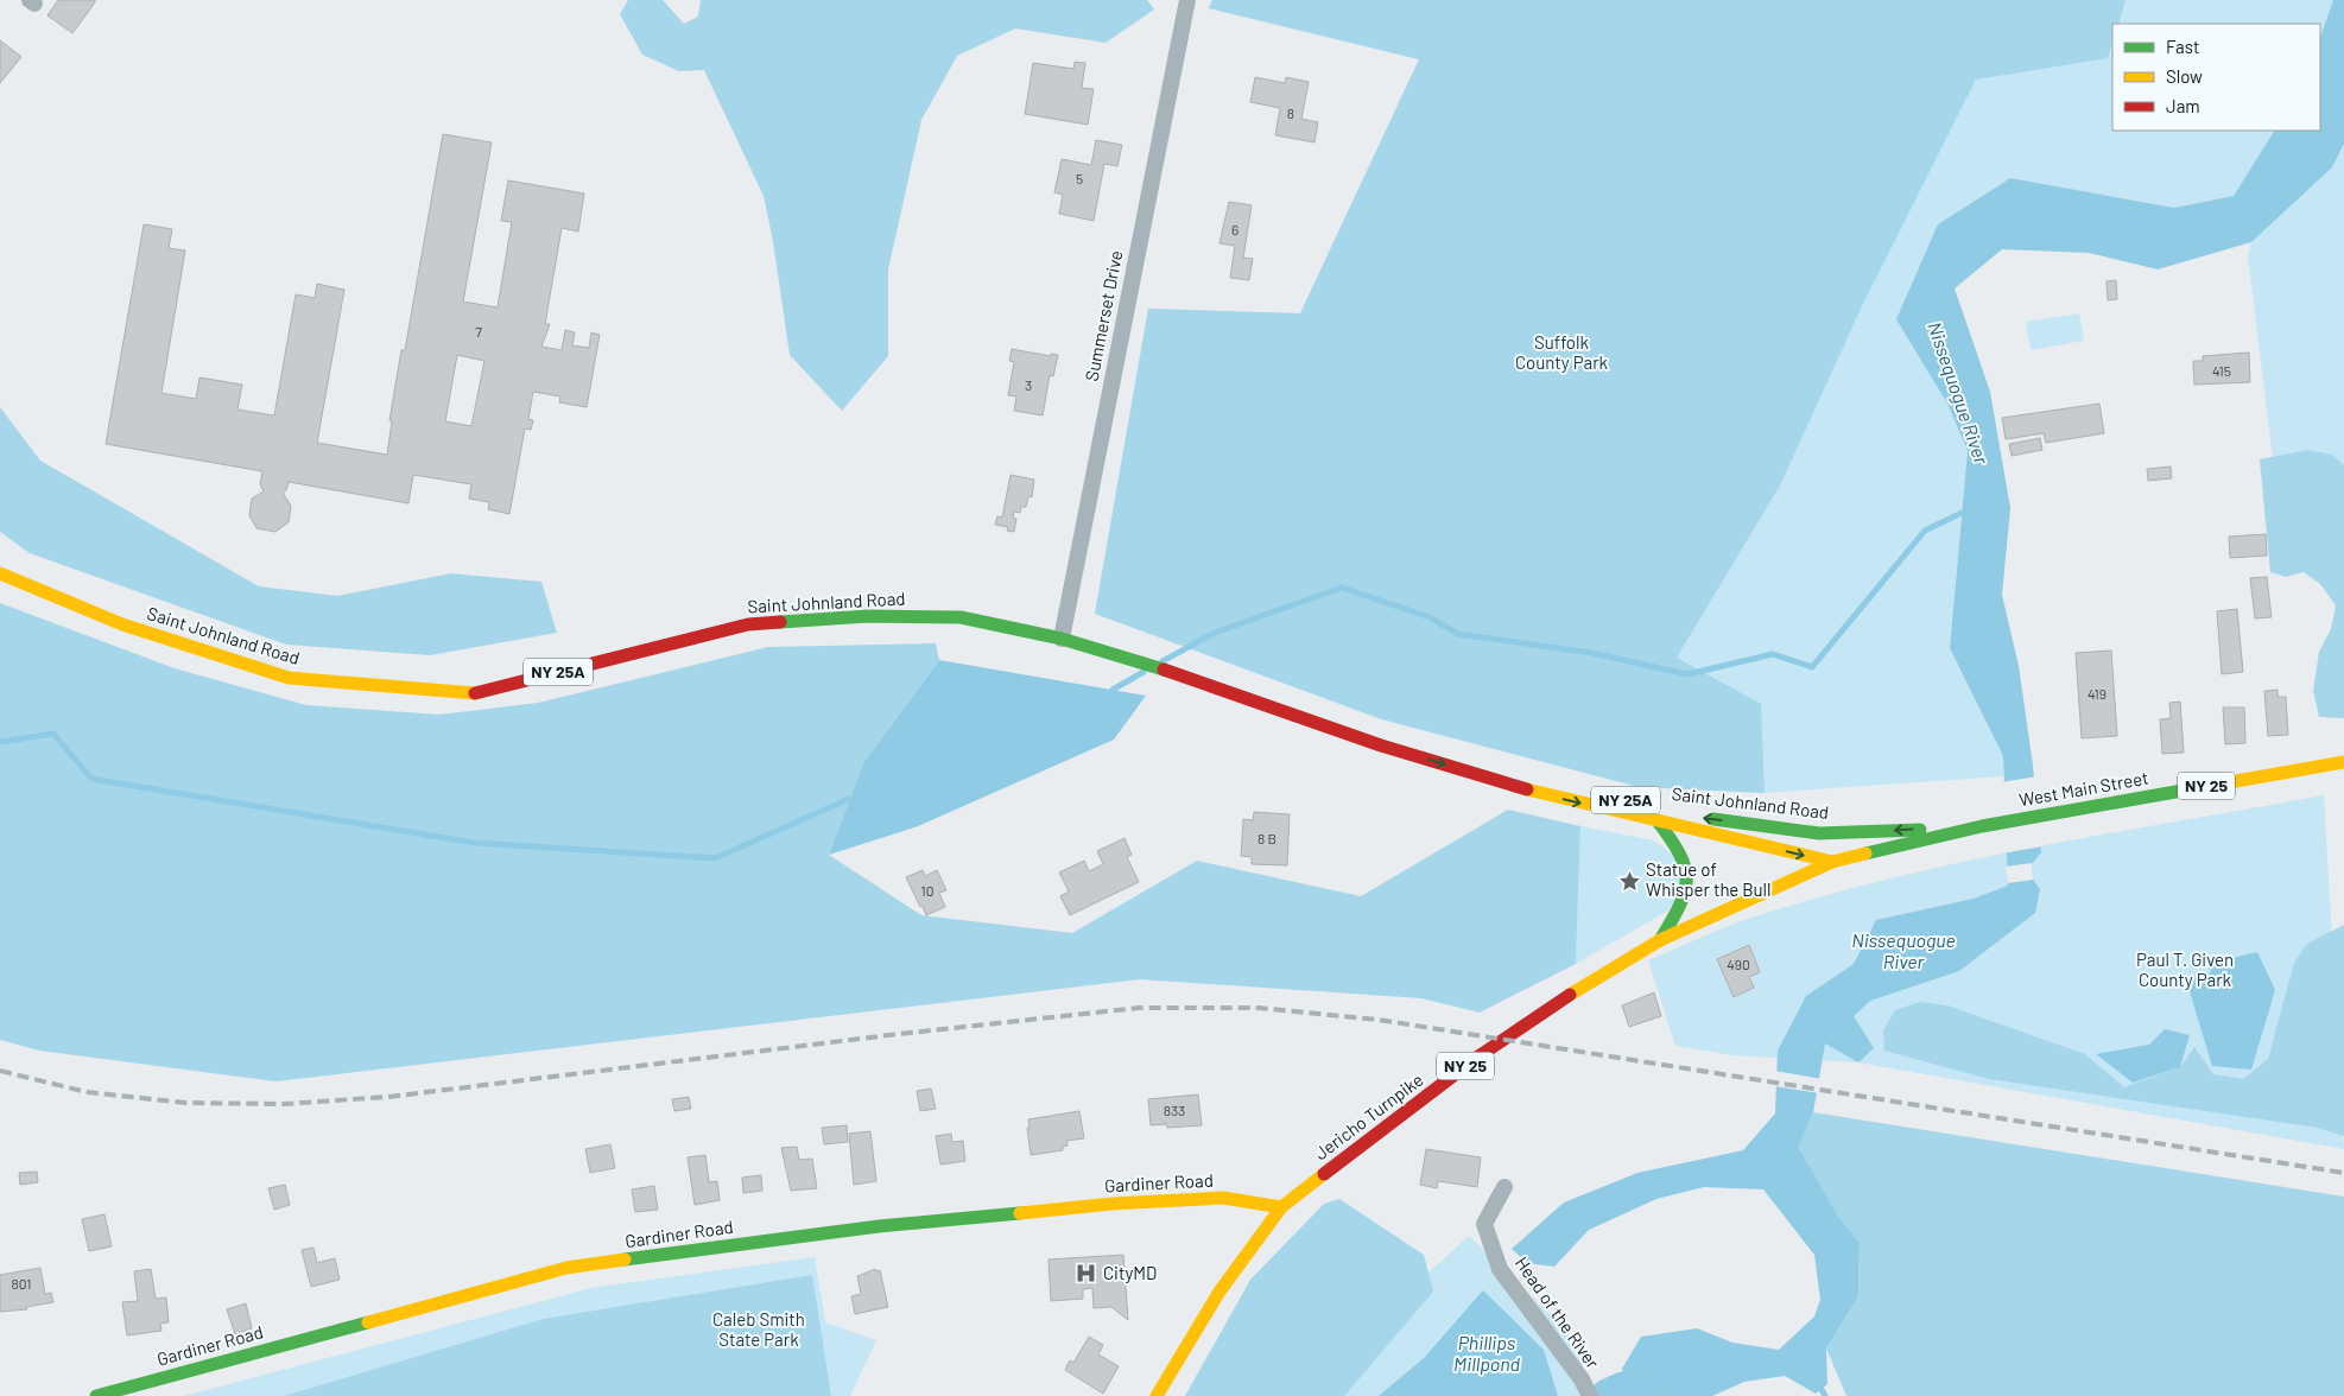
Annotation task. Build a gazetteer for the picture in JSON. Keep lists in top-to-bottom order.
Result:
{
  "streets": {
    "main road": [
      "Saint Johnland Road",
      "NY 25A",
      "NY 25",
      "West Main Street",
      "Jericho Turnpike",
      "Gardiner Road"
    ],
    "street": ["Summerset Drive", "Head of the River"]
  },
  "crossings": [
    ["Summerset Drive", "Saint Johnland Road"],
    ["Saint Johnland Road", "West Main Street"],
    ["Saint Johnland Road", "Jericho Turnpike"],
    ["West Main Street", "Jericho Turnpike"],
    ["Jericho Turnpike", "Gardiner Road"]
  ],
  "water": ["Nissequogue River", "Phillips Millpond"],
  "parks": ["Suffolk County Park", "Paul T. Given County Park", "Caleb Smith State Park"],
  "places": {
    "place": ["Statue of Whisper the Bull"],
    "hospital": ["CityMD"]
  },
  "house_numbers": [
    "8",
    "5",
    "6",
    "7",
    "415",
    "3",
    "419",
    "8 B",
    "10",
    "490",
    "833",
    "801"
  ],
  "legend": ["Fast", "Slow", "Jam"]
}
